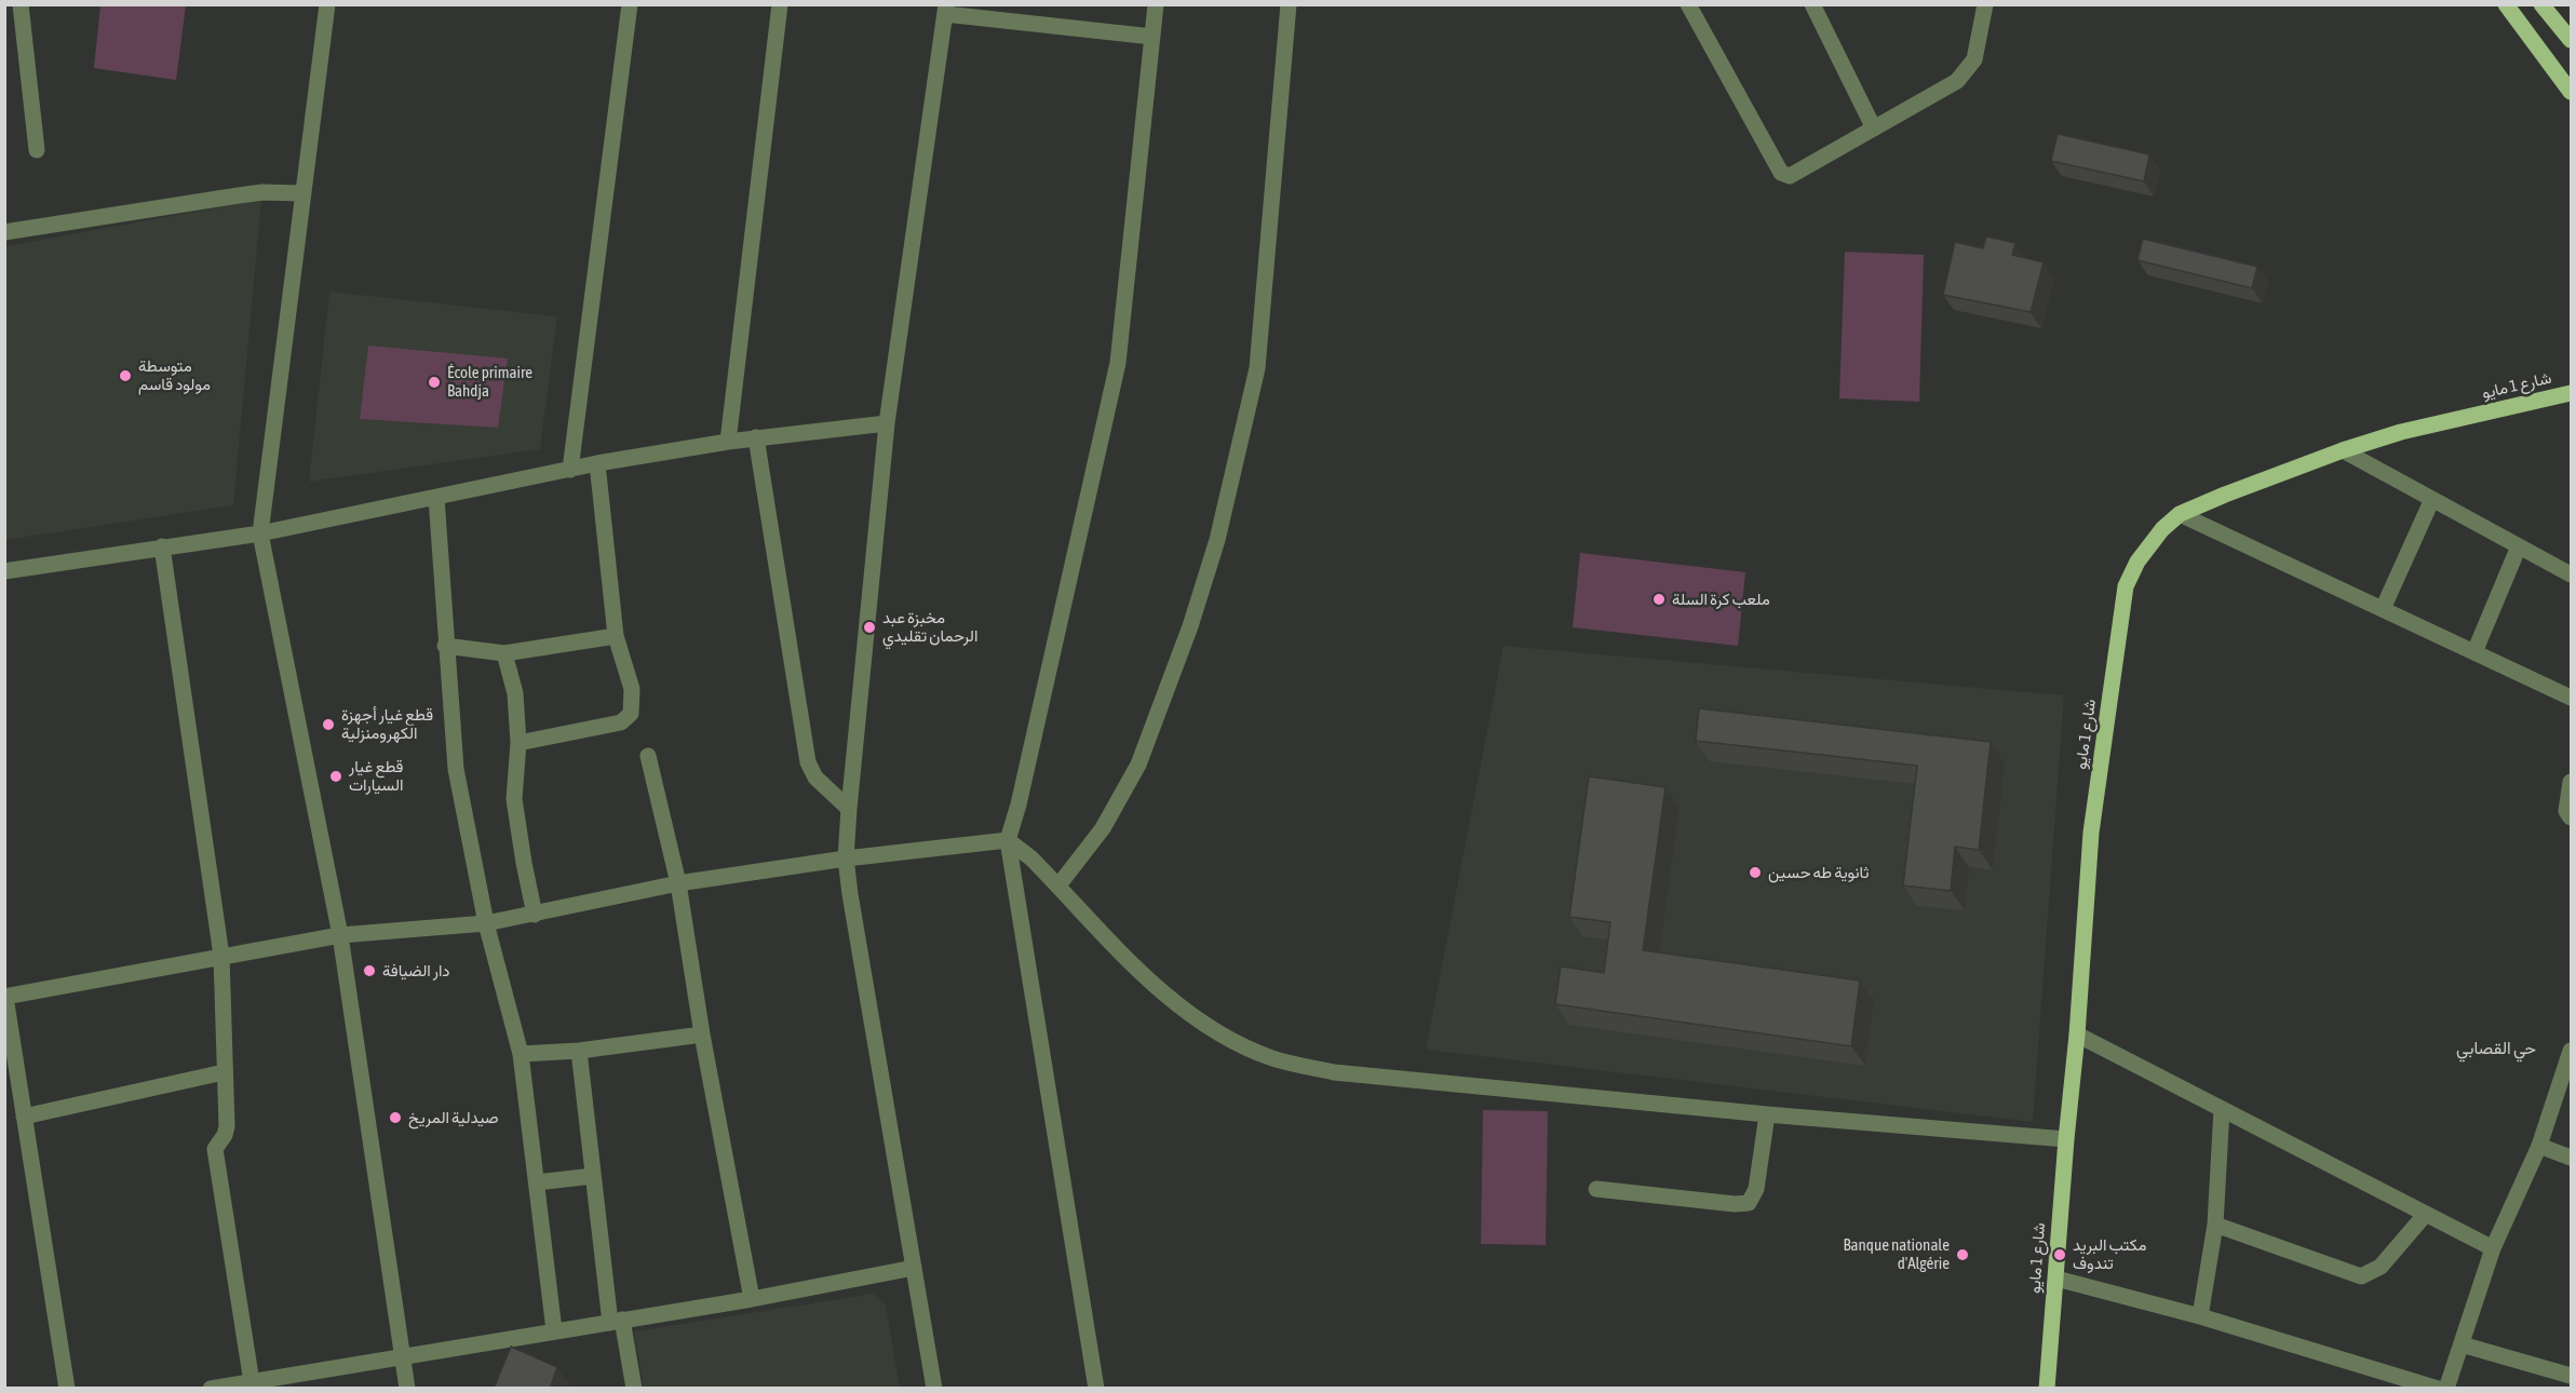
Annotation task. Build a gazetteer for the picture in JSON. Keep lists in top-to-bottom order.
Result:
{
  "streets": {
    "main road": ["شارع 1 مايو"]
  },
  "districts": ["حي القصابي"],
  "places": [
    "متوسطة مولود قاسم",
    "École primaire Bahdja",
    "ملعب كرة السلة",
    "مخبزة عبد الرحمان تقليدي",
    "قطع غيار أجهزة الكهرومنزلية",
    "قطع غيار السيارات",
    "ثانوية طه حسين",
    "دار الضيافة",
    "صيدلية المريخ",
    "Banque nationale d'Algérie",
    "مكتب البريد تندوف"
  ]
}
